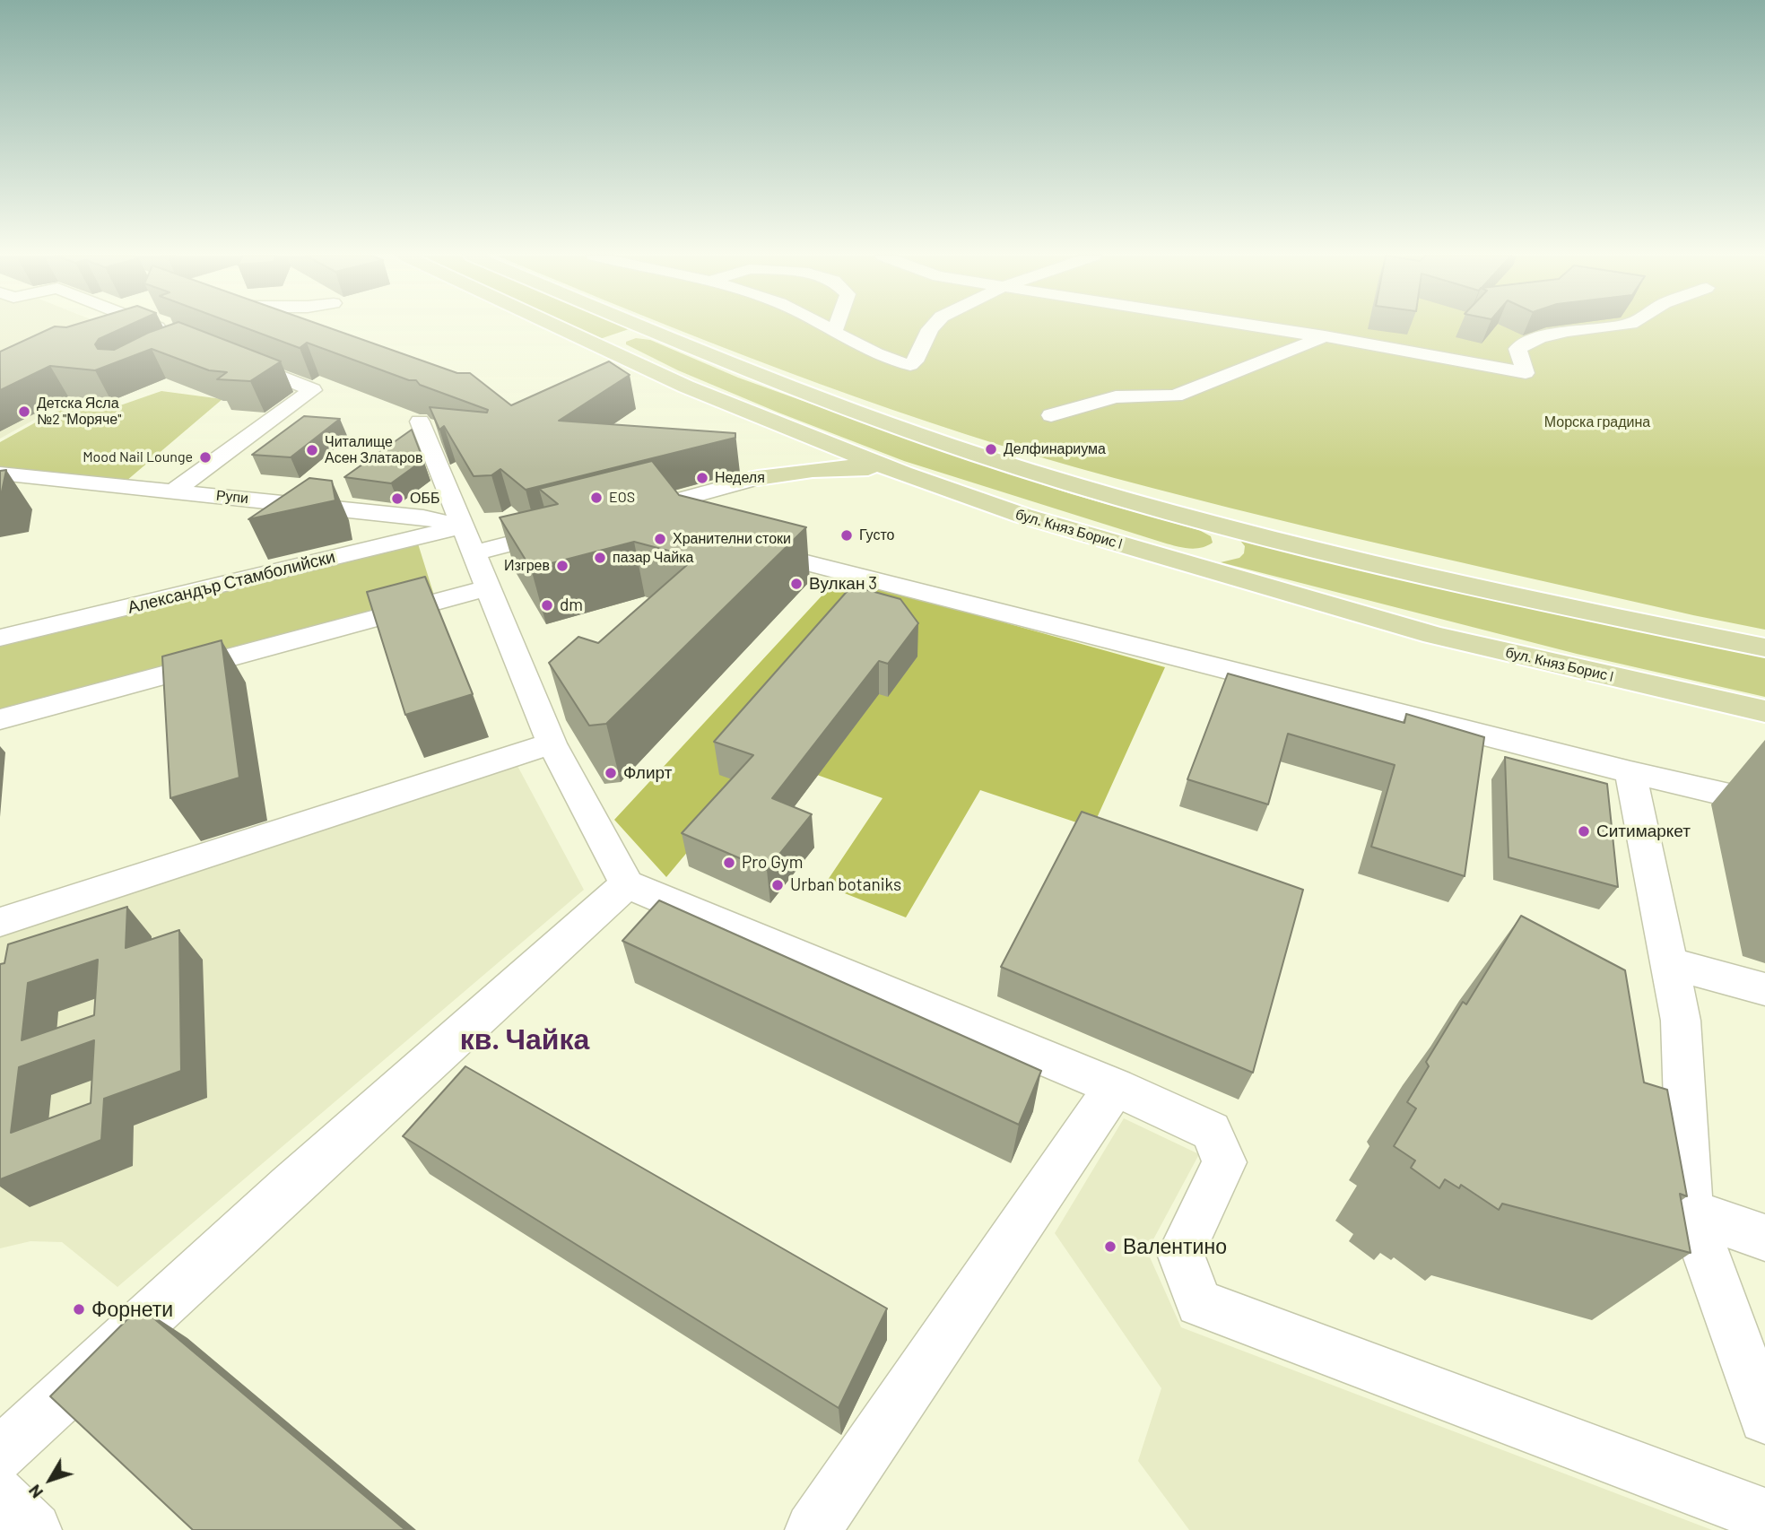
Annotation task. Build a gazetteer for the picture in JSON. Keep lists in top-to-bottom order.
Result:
{
  "streets": {
    "main road": ["бул. Княз Борис I"],
    "street": ["Рупи", "Александър Стамболийски"]
  },
  "crossings": [
    ["Рупи", "Александър Стамболийски"]
  ],
  "districts": ["кв. Чайка"],
  "parks": ["Морска градина"],
  "places": [
    "Детска Ясла №2 \"Моряче\"",
    "Делфинариума",
    "Читалище Асен Златаров",
    "Mood Nail Lounge",
    "Неделя",
    "EOS",
    "ОББ",
    "Густо",
    "Хранителни стоки",
    "пазар Чайка",
    "Изгрев",
    "Вулкан 3",
    "dm",
    "Флирт",
    "Ситимаркет",
    "Pro Gym",
    "Urban botaniks",
    "Валентино",
    "Форнети"
  ],
  "north": "bottom left"
}
